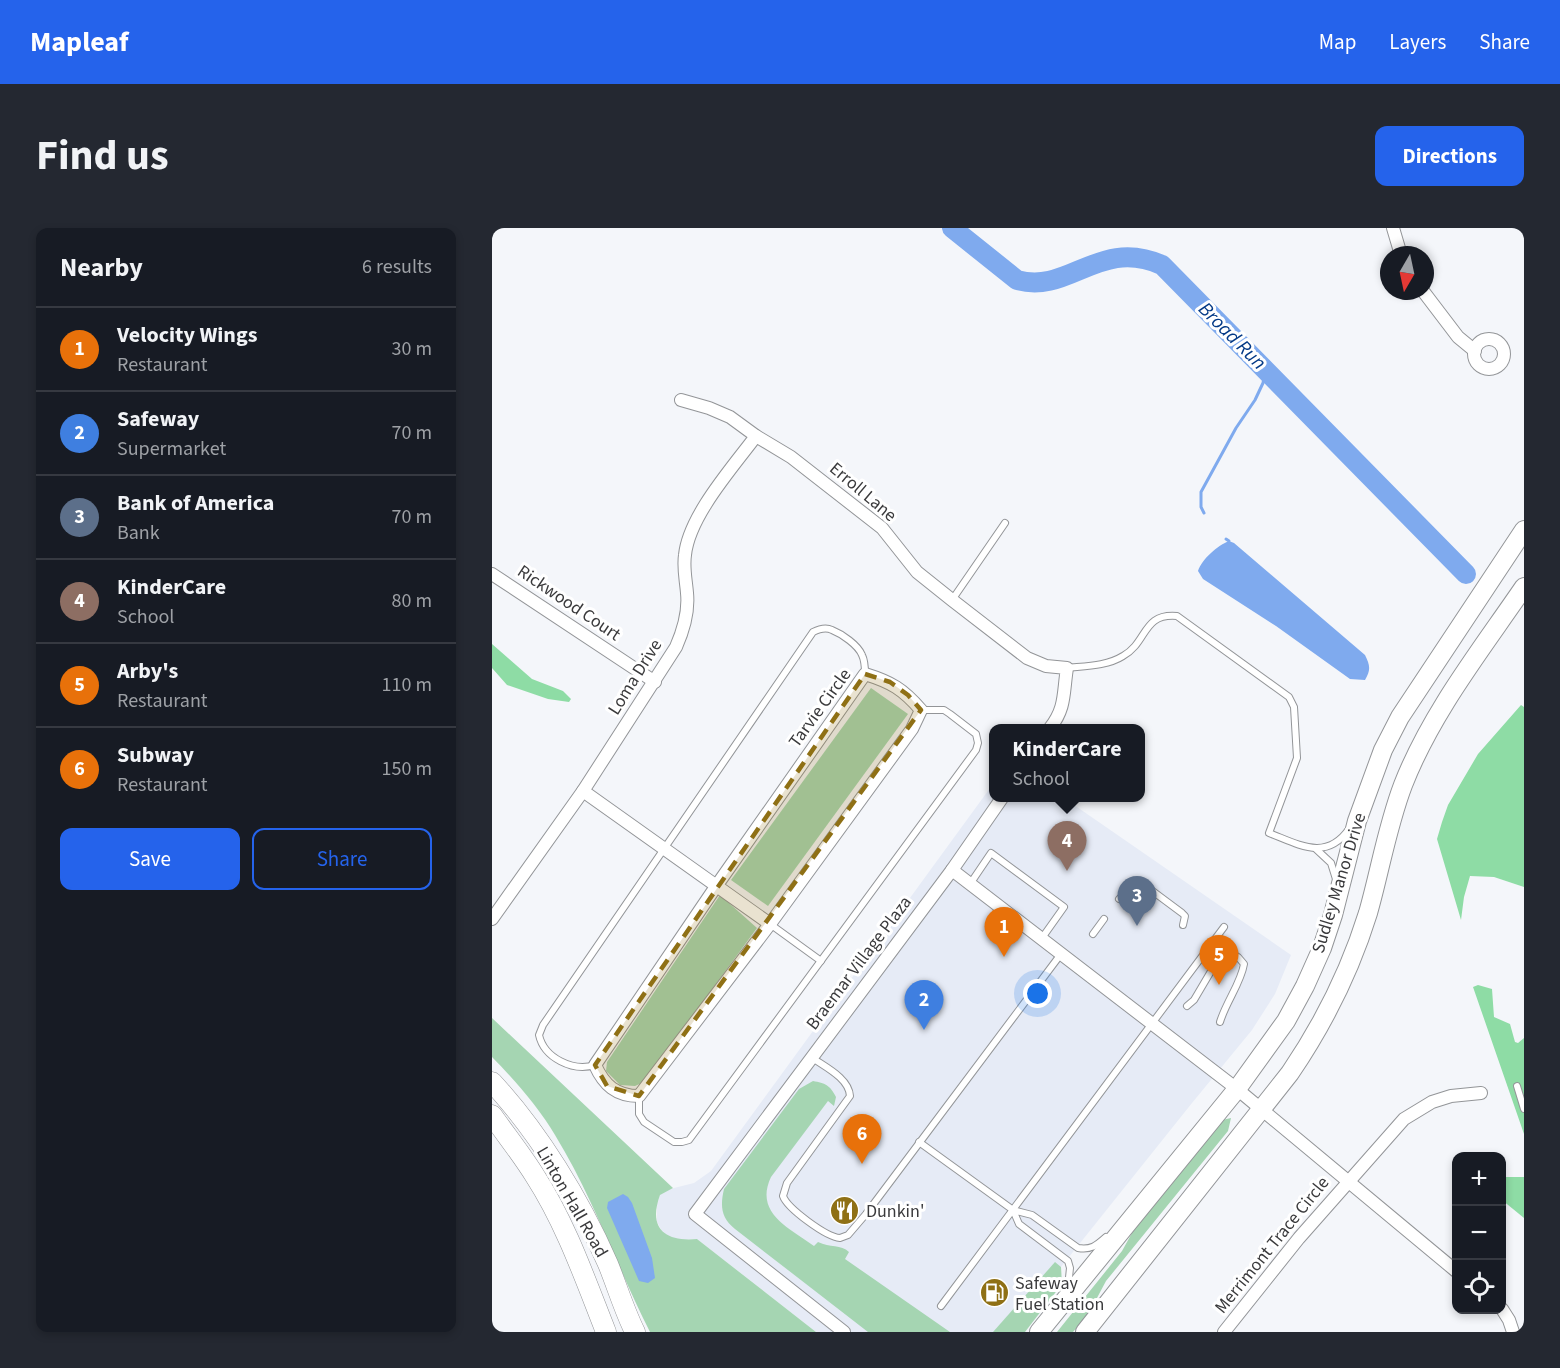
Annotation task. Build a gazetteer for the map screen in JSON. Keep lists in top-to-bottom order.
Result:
{
  "streets": {
    "main road": ["Sudley Manor Drive", "Linton Hall Road"],
    "street": [
      "Erroll Lane",
      "Rickwood Court",
      "Loma Drive",
      "Tarvie Circle",
      "Braemar Village Plaza",
      "Merrimont Trace Circle"
    ]
  },
  "crossings": [
    ["Erroll Lane", "Loma Drive"],
    ["Rickwood Court", "Loma Drive"],
    ["Sudley Manor Drive", "Merrimont Trace Circle"]
  ],
  "water": ["Broad Run"],
  "places": {
    "restaurant": ["Dunkin'"],
    "fuel station": ["Safeway Fuel Station"]
  },
  "north": "bottom",
  "page": {
    "header": "Mapleaf",
    "nav": ["Map", "Layers", "Share"],
    "title": "Find us",
    "buttons": [
      "Directions",
      ["Save", "Share"]
    ],
    "heading": ["Nearby", "6 results"],
    "list": [
      {
        "mark": "1",
        "name": "Velocity Wings",
        "note": "Restaurant",
        "value": "30 m"
      },
      {
        "mark": "2",
        "name": "Safeway",
        "note": "Supermarket",
        "value": "70 m"
      },
      {
        "mark": "3",
        "name": "Bank of America",
        "note": "Bank",
        "value": "70 m"
      },
      {
        "mark": "4",
        "name": "KinderCare",
        "note": "School",
        "value": "80 m"
      },
      {
        "mark": "5",
        "name": "Arby's",
        "note": "Restaurant",
        "value": "110 m"
      },
      {
        "mark": "6",
        "name": "Subway",
        "note": "Restaurant",
        "value": "150 m"
      }
    ],
    "popup": ["KinderCare", "School"],
    "pins": [
      "4",
      "3",
      "1",
      "5",
      "2",
      "6"
    ],
    "map_buttons": ["+", "−"]
  }
}
